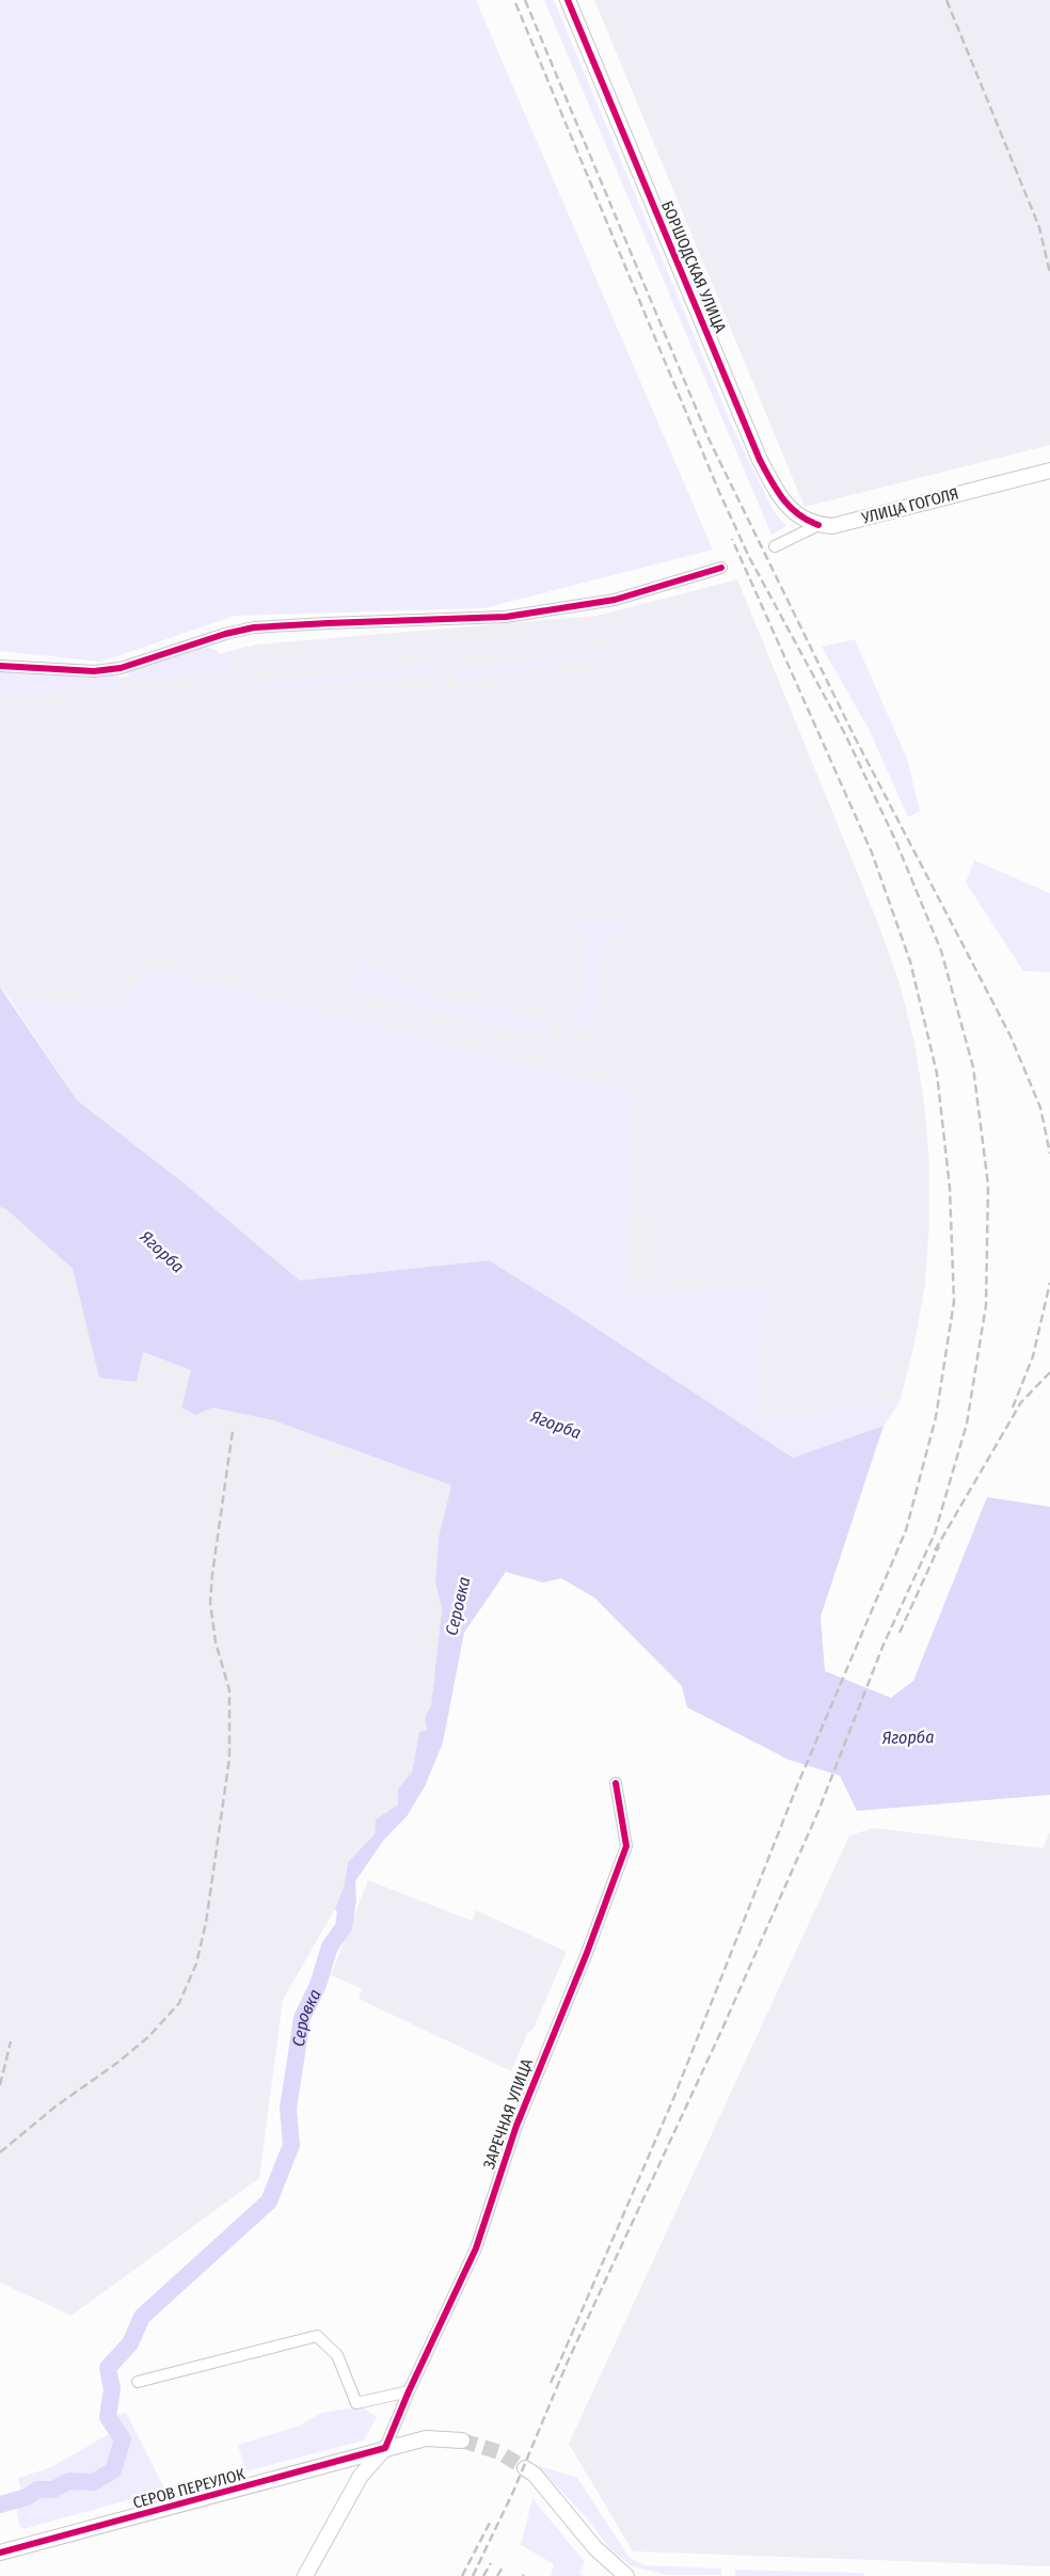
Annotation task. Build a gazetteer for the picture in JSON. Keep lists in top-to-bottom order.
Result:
{
  "streets": {
    "street": [
      "БОРШОДСКАЯ УЛИЦА",
      "УЛИЦА ГОГОЛЯ",
      "ЗАРЕЧНАЯ УЛИЦА",
      "СЕРОВ ПЕРЕУЛОК"
    ]
  },
  "crossings": [
    ["БОРШОДСКАЯ УЛИЦА", "УЛИЦА ГОГОЛЯ"],
    ["ЗАРЕЧНАЯ УЛИЦА", "СЕРОВ ПЕРЕУЛОК"]
  ],
  "water": ["Ягорба", "Серовка"]
}
